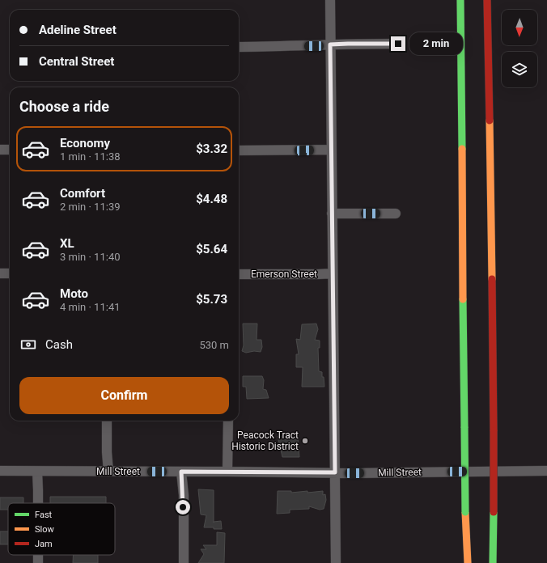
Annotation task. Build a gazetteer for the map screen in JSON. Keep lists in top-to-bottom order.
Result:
{
  "streets": {
    "street": ["Emerson Street", "Mill Street"]
  },
  "places": ["Peacock Tract Historic District"],
  "legend": ["Fast", "Slow", "Jam"],
  "north": "bottom",
  "page": {
    "banner": ["Adeline Street", "Central Street"],
    "bubble": "2 min",
    "heading": "Choose a ride",
    "list": [
      {
        "name": "Economy",
        "note": "1 min · 11:38",
        "value": "$3.32"
      },
      {
        "name": "Comfort",
        "note": "2 min · 11:39",
        "value": "$4.48"
      },
      {
        "name": "XL",
        "note": "3 min · 11:40",
        "value": "$5.64"
      },
      {
        "name": "Moto",
        "note": "4 min · 11:41",
        "value": "$5.73"
      }
    ],
    "pay": ["Cash", "530 m"],
    "buttons": "Confirm"
  }
}
